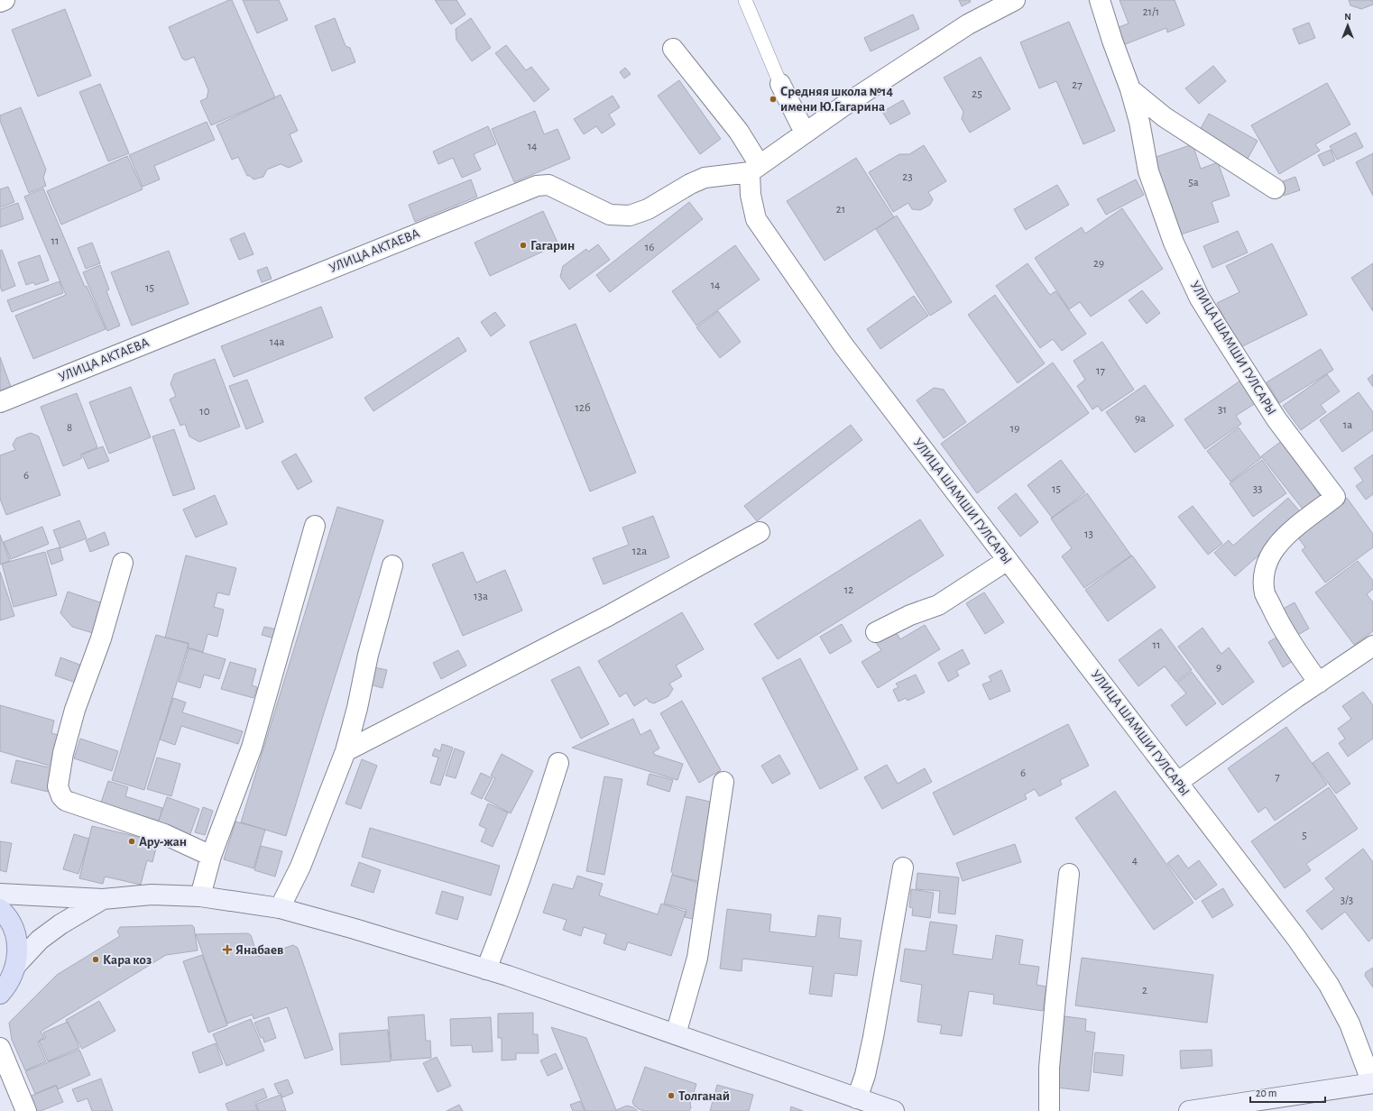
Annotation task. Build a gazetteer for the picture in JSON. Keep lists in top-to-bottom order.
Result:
{
  "streets": {
    "street": ["УЛИЦА АКТАЕВА", "УЛИЦА ШАМШИ ГУЛСАРЫ"]
  },
  "crossings": [
    ["УЛИЦА АКТАЕВА", "УЛИЦА ШАМШИ ГУЛСАРЫ"]
  ],
  "places": {
    "other": [
      "Средняя школа №14 имени Ю.Гагарина",
      "Гагарин",
      "Ару-жан",
      "Кара коз",
      "Толганай"
    ],
    "health": ["Янабаев"]
  },
  "house_numbers": [
    "21/1",
    "27",
    "25",
    "14",
    "23",
    "5а",
    "21",
    "11",
    "16",
    "29",
    "14",
    "15",
    "14а",
    "17",
    "12б",
    "31",
    "10",
    "9а",
    "1а",
    "8",
    "19",
    "6",
    "15",
    "33",
    "13",
    "12а",
    "12",
    "13а",
    "11",
    "9",
    "6",
    "7",
    "5",
    "4",
    "3/3",
    "2"
  ],
  "scale_bar": "20 m",
  "north": "top"
}
